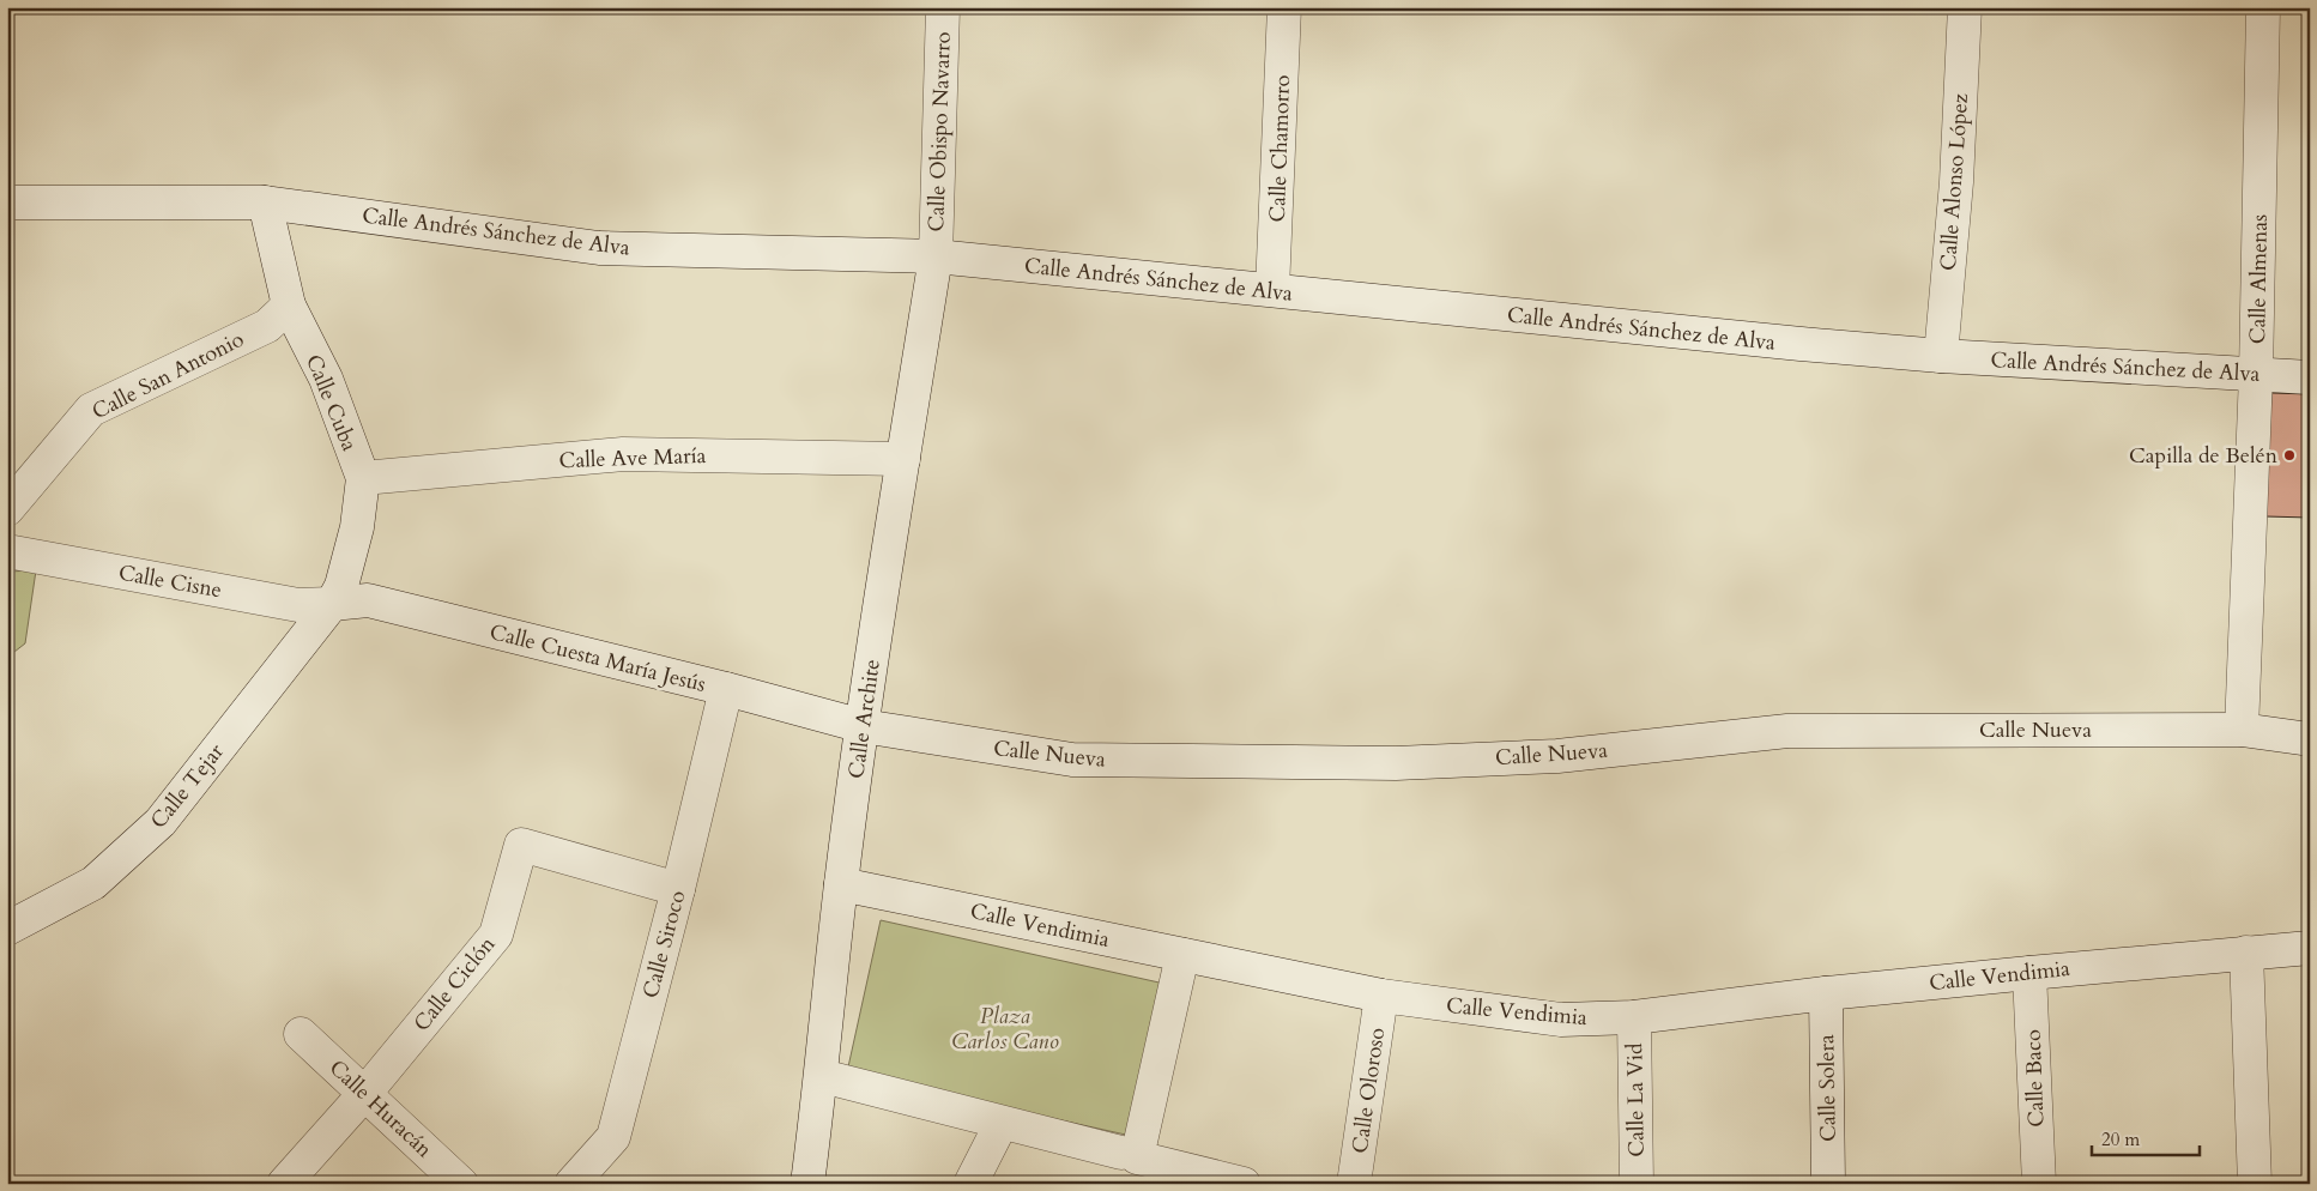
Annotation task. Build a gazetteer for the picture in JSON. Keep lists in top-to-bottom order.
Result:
{
  "streets": {
    "street": [
      "Calle Obispo Navarro",
      "Calle Chamorro",
      "Calle Alonso López",
      "Calle Andrés Sánchez de Alva",
      "Calle Almenas",
      "Calle San Antonio",
      "Calle Cuba",
      "Calle Ave María",
      "Calle Cisne",
      "Calle Cuesta María Jesús",
      "Calle Archite",
      "Calle Nueva",
      "Calle Tejar",
      "Calle Vendimia",
      "Calle Siroco",
      "Calle Ciclón",
      "Calle Baco",
      "Calle Solera",
      "Calle Oloroso",
      "Calle La Vid",
      "Calle Huracán"
    ]
  },
  "crossings": [
    ["Calle Obispo Navarro", "Calle Andrés Sánchez de Alva"],
    ["Calle Obispo Navarro", "Calle Archite"],
    ["Calle Chamorro", "Calle Andrés Sánchez de Alva"],
    ["Calle Alonso López", "Calle Andrés Sánchez de Alva"],
    ["Calle Andrés Sánchez de Alva", "Calle Almenas"],
    ["Calle Andrés Sánchez de Alva", "Calle Cuba"],
    ["Calle Andrés Sánchez de Alva", "Calle Archite"],
    ["Calle Almenas", "Calle Nueva"],
    ["Calle San Antonio", "Calle Cuba"],
    ["Calle Cuba", "Calle Ave María"],
    ["Calle Cuba", "Calle Cisne"],
    ["Calle Cuba", "Calle Cuesta María Jesús"],
    ["Calle Cuba", "Calle Tejar"],
    ["Calle Ave María", "Calle Archite"],
    ["Calle Cisne", "Calle Cuesta María Jesús"],
    ["Calle Cisne", "Calle Tejar"],
    ["Calle Cuesta María Jesús", "Calle Archite"],
    ["Calle Cuesta María Jesús", "Calle Nueva"],
    ["Calle Cuesta María Jesús", "Calle Tejar"],
    ["Calle Cuesta María Jesús", "Calle Siroco"],
    ["Calle Archite", "Calle Nueva"],
    ["Calle Archite", "Calle Vendimia"],
    ["Calle Vendimia", "Calle Baco"],
    ["Calle Vendimia", "Calle Solera"],
    ["Calle Vendimia", "Calle Oloroso"],
    ["Calle Vendimia", "Calle La Vid"],
    ["Calle Siroco", "Calle Ciclón"],
    ["Calle Ciclón", "Calle Huracán"]
  ],
  "parks": ["Plaza Carlos Cano"],
  "places": ["Capilla de Belén"],
  "scale_bar": "20 m"
}
